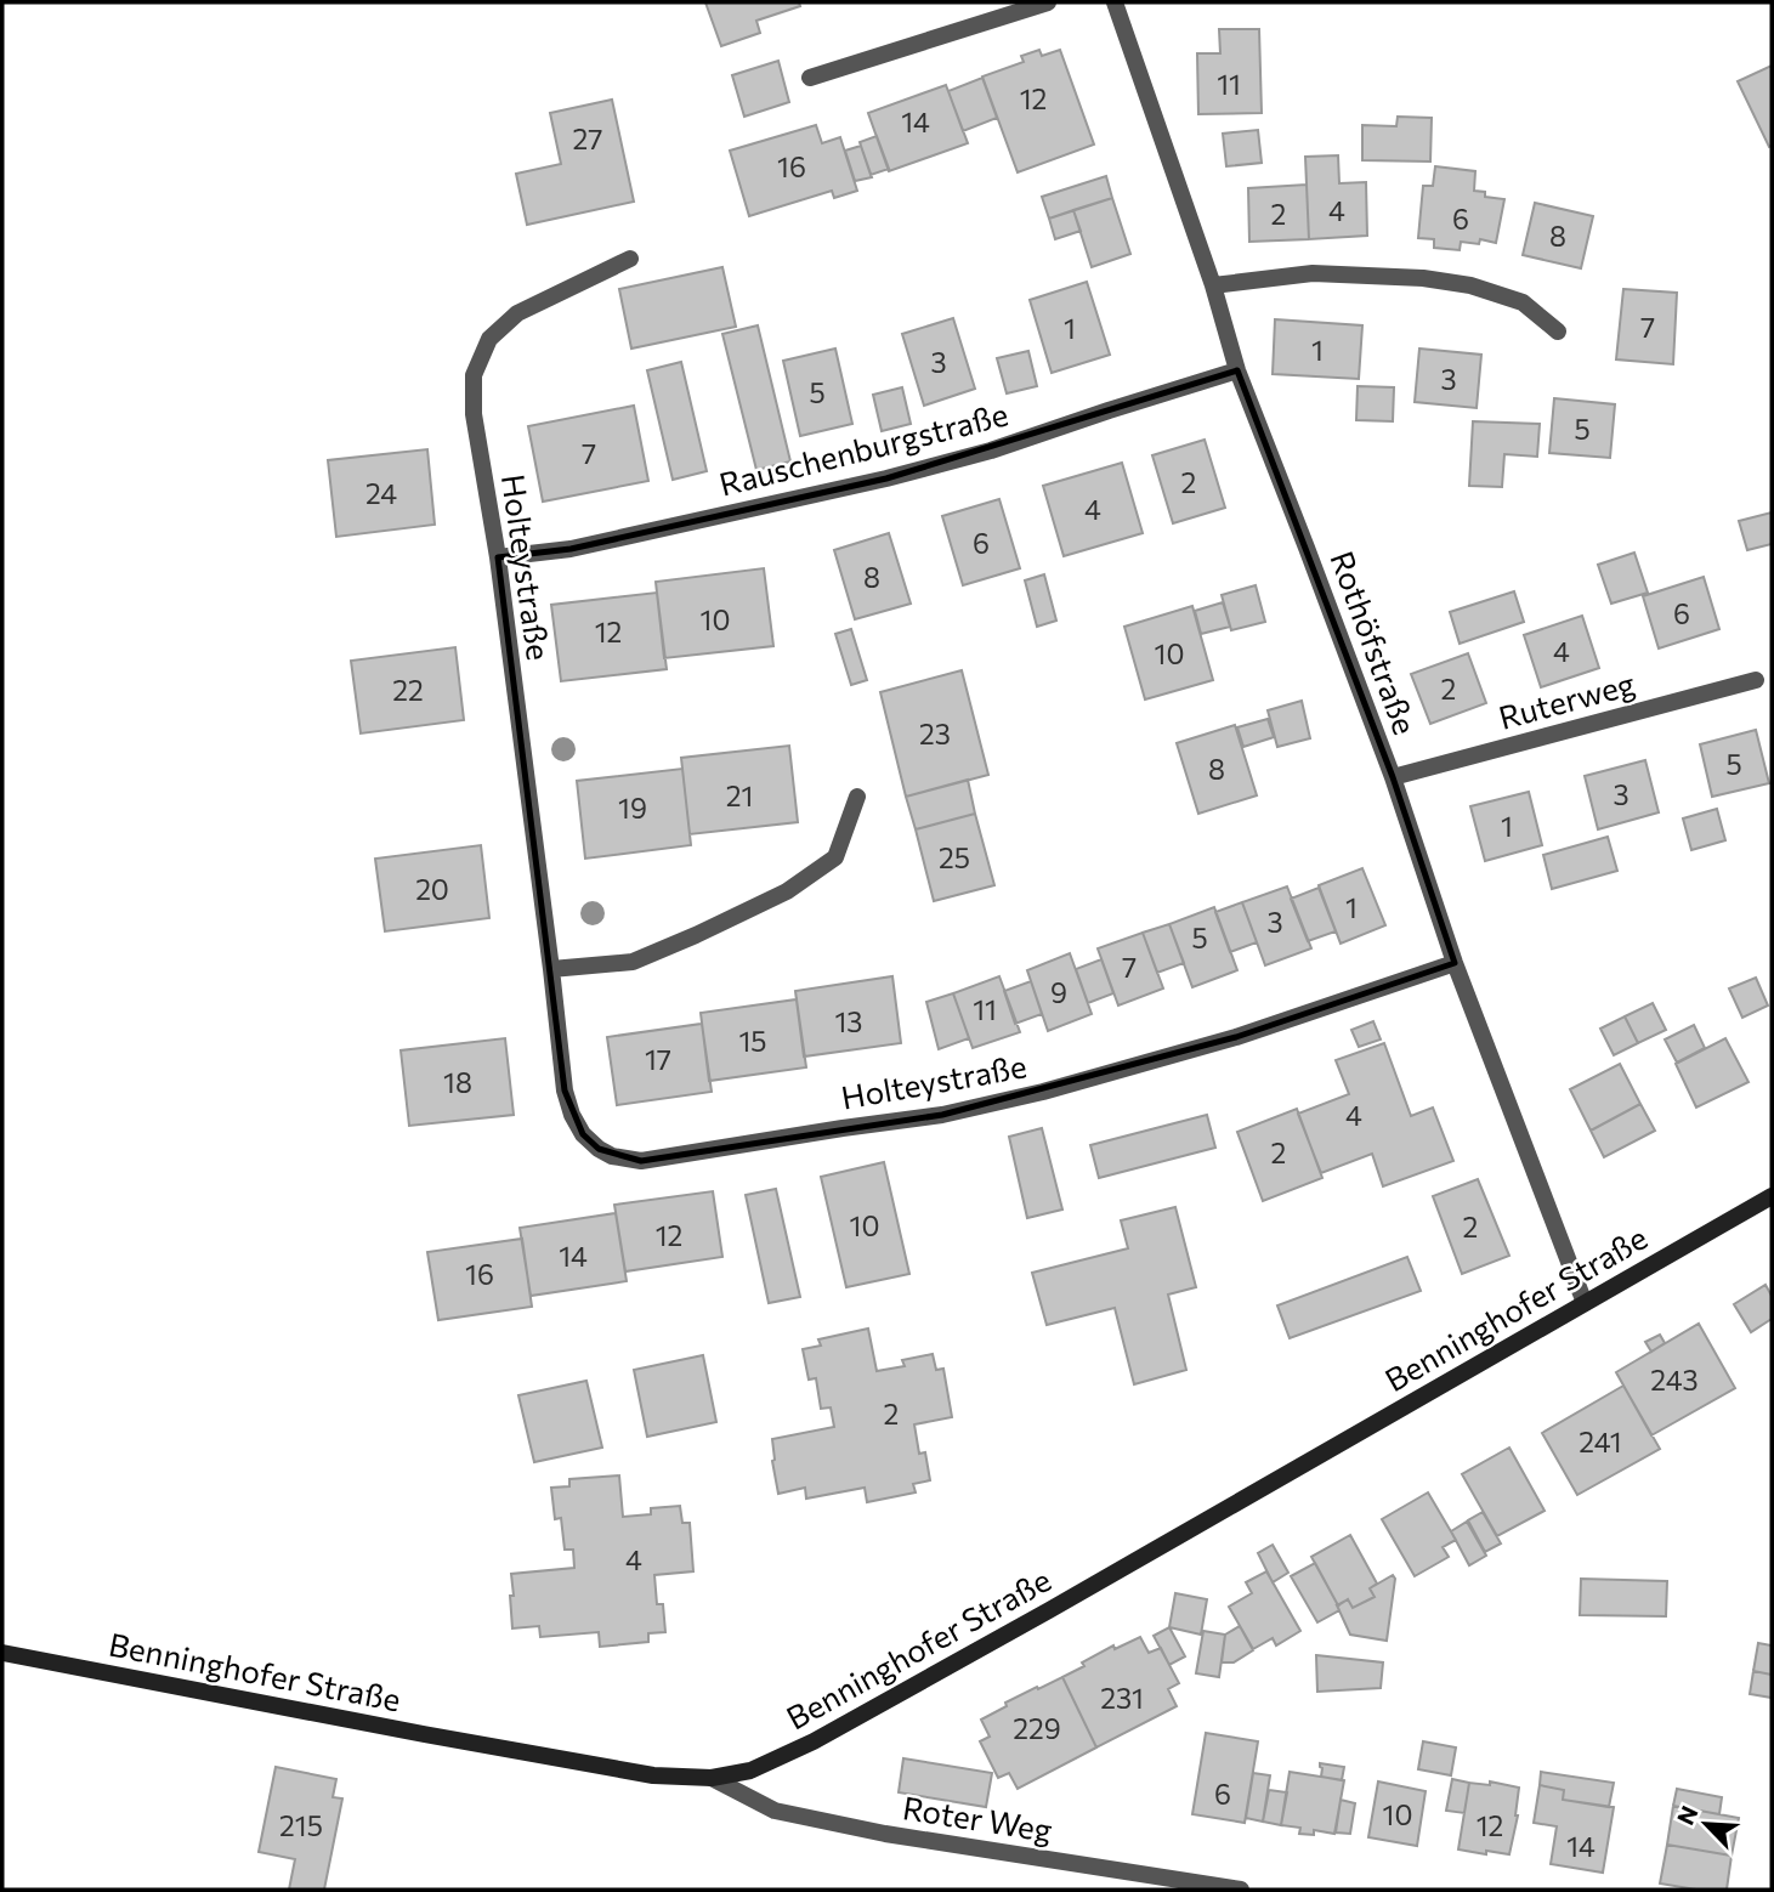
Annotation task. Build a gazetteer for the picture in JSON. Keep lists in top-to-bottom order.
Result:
{
  "streets": {
    "main road": ["Benninghofer Straße"],
    "street": [
      "Rauschenburgstraße",
      "Holteystraße",
      "Rothöfstraße",
      "Ruterweg",
      "Roter Weg"
    ]
  },
  "crossings": [
    ["Rauschenburgstraße", "Holteystraße"],
    ["Rauschenburgstraße", "Rothöfstraße"],
    ["Holteystraße", "Rothöfstraße"],
    ["Rothöfstraße", "Ruterweg"],
    ["Rothöfstraße", "Benninghofer Straße"],
    ["Benninghofer Straße", "Roter Weg"]
  ],
  "house_numbers": [
    "11",
    "12",
    "14",
    "27",
    "16",
    "4",
    "2",
    "6",
    "8",
    "7",
    "1",
    "1",
    "3",
    "3",
    "5",
    "5",
    "7",
    "2",
    "24",
    "4",
    "6",
    "8",
    "6",
    "10",
    "12",
    "4",
    "10",
    "2",
    "22",
    "23",
    "5",
    "8",
    "3",
    "21",
    "19",
    "1",
    "25",
    "20",
    "1",
    "3",
    "5",
    "7",
    "9",
    "11",
    "13",
    "15",
    "17",
    "18",
    "4",
    "2",
    "10",
    "2",
    "12",
    "14",
    "16",
    "243",
    "2",
    "241",
    "4",
    "231",
    "229",
    "6",
    "10",
    "215",
    "12",
    "14"
  ],
  "north": "top left"
}
